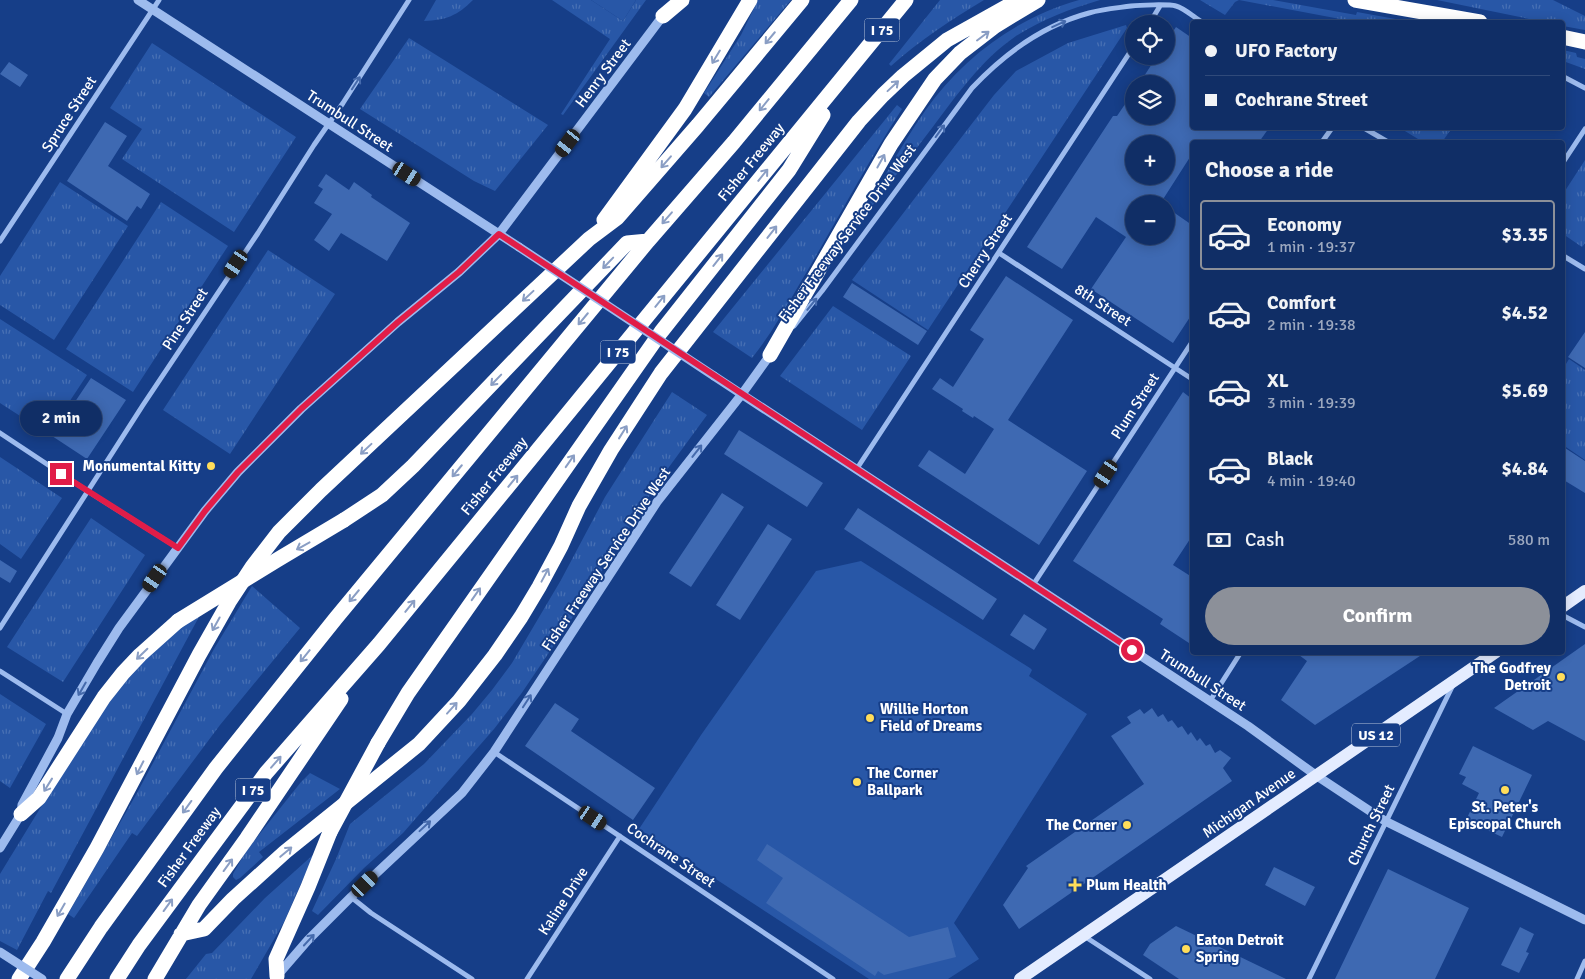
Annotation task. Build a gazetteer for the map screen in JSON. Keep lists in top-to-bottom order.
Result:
{
  "streets": {
    "highway": ["I 75", "Fisher Freeway"],
    "main road": ["US 12", "Michigan Avenue"],
    "street": [
      "Henry Street",
      "Spruce Street",
      "Trumbull Street",
      "Fisher Freeway Service Drive West",
      "Cherry Street",
      "8th Street",
      "Pine Street",
      "Plum Street",
      "Church Street",
      "Cochrane Street",
      "Kaline Drive"
    ]
  },
  "crossings": [
    ["Henry Street", "Trumbull Street"],
    ["Spruce Street", "Trumbull Street"],
    ["Trumbull Street", "Fisher Freeway Service Drive West"],
    ["Trumbull Street", "Cherry Street"],
    ["Trumbull Street", "Pine Street"],
    ["Trumbull Street", "Plum Street"],
    ["Trumbull Street", "Michigan Avenue"],
    ["Trumbull Street", "Church Street"],
    ["Fisher Freeway Service Drive West", "Cochrane Street"],
    ["Cherry Street", "8th Street"],
    ["8th Street", "Plum Street"],
    ["Michigan Avenue", "Church Street"],
    ["Cochrane Street", "Kaline Drive"]
  ],
  "one_way": ["Fisher Freeway Service Drive West"],
  "places": {
    "other": [
      "Monumental Kitty",
      "The Godfrey Detroit",
      "Willie Horton Field of Dreams",
      "The Corner Ballpark",
      "St. Peter's Episcopal Church",
      "The Corner",
      "Eaton Detroit Spring"
    ],
    "health": ["Plum Health"]
  },
  "page": {
    "map_buttons": ["+", "−"],
    "banner": ["UFO Factory", "Cochrane Street"],
    "heading": "Choose a ride",
    "list": [
      {
        "name": "Economy",
        "note": "1 min · 19:37",
        "value": "$3.35"
      },
      {
        "name": "Comfort",
        "note": "2 min · 19:38",
        "value": "$4.52"
      },
      {
        "name": "XL",
        "note": "3 min · 19:39",
        "value": "$5.69"
      },
      {
        "name": "Black",
        "note": "4 min · 19:40",
        "value": "$4.84"
      }
    ],
    "bubble": "2 min",
    "pay": ["Cash", "580 m"],
    "buttons": "Confirm"
  }
}
